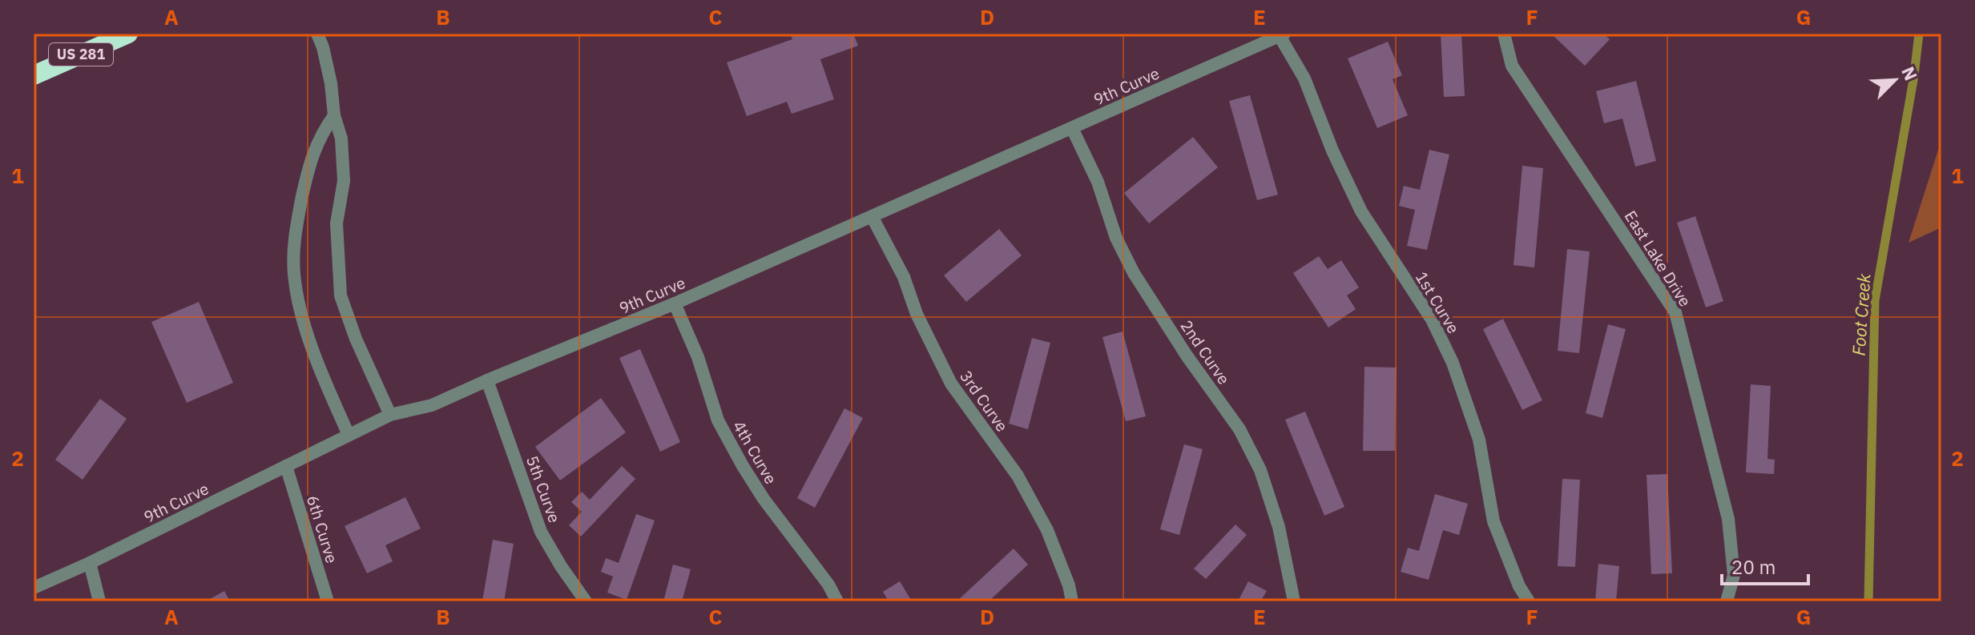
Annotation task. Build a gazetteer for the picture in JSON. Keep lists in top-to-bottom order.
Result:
{
  "streets": {
    "highway": ["US 281"],
    "street": [
      "9th Curve",
      "East Lake Drive",
      "1st Curve",
      "2nd Curve",
      "3rd Curve",
      "4th Curve",
      "5th Curve",
      "6th Curve"
    ]
  },
  "crossings": [
    ["9th Curve", "1st Curve"],
    ["9th Curve", "2nd Curve"],
    ["9th Curve", "3rd Curve"],
    ["9th Curve", "4th Curve"],
    ["9th Curve", "5th Curve"],
    ["9th Curve", "6th Curve"]
  ],
  "water": ["Foot Creek"],
  "scale_bar": "20 m",
  "north": "top right",
  "grid": {
    "columns": [
      "A",
      "B",
      "C",
      "D",
      "E",
      "F",
      "G"
    ],
    "rows": ["1", "2"]
  }
}
